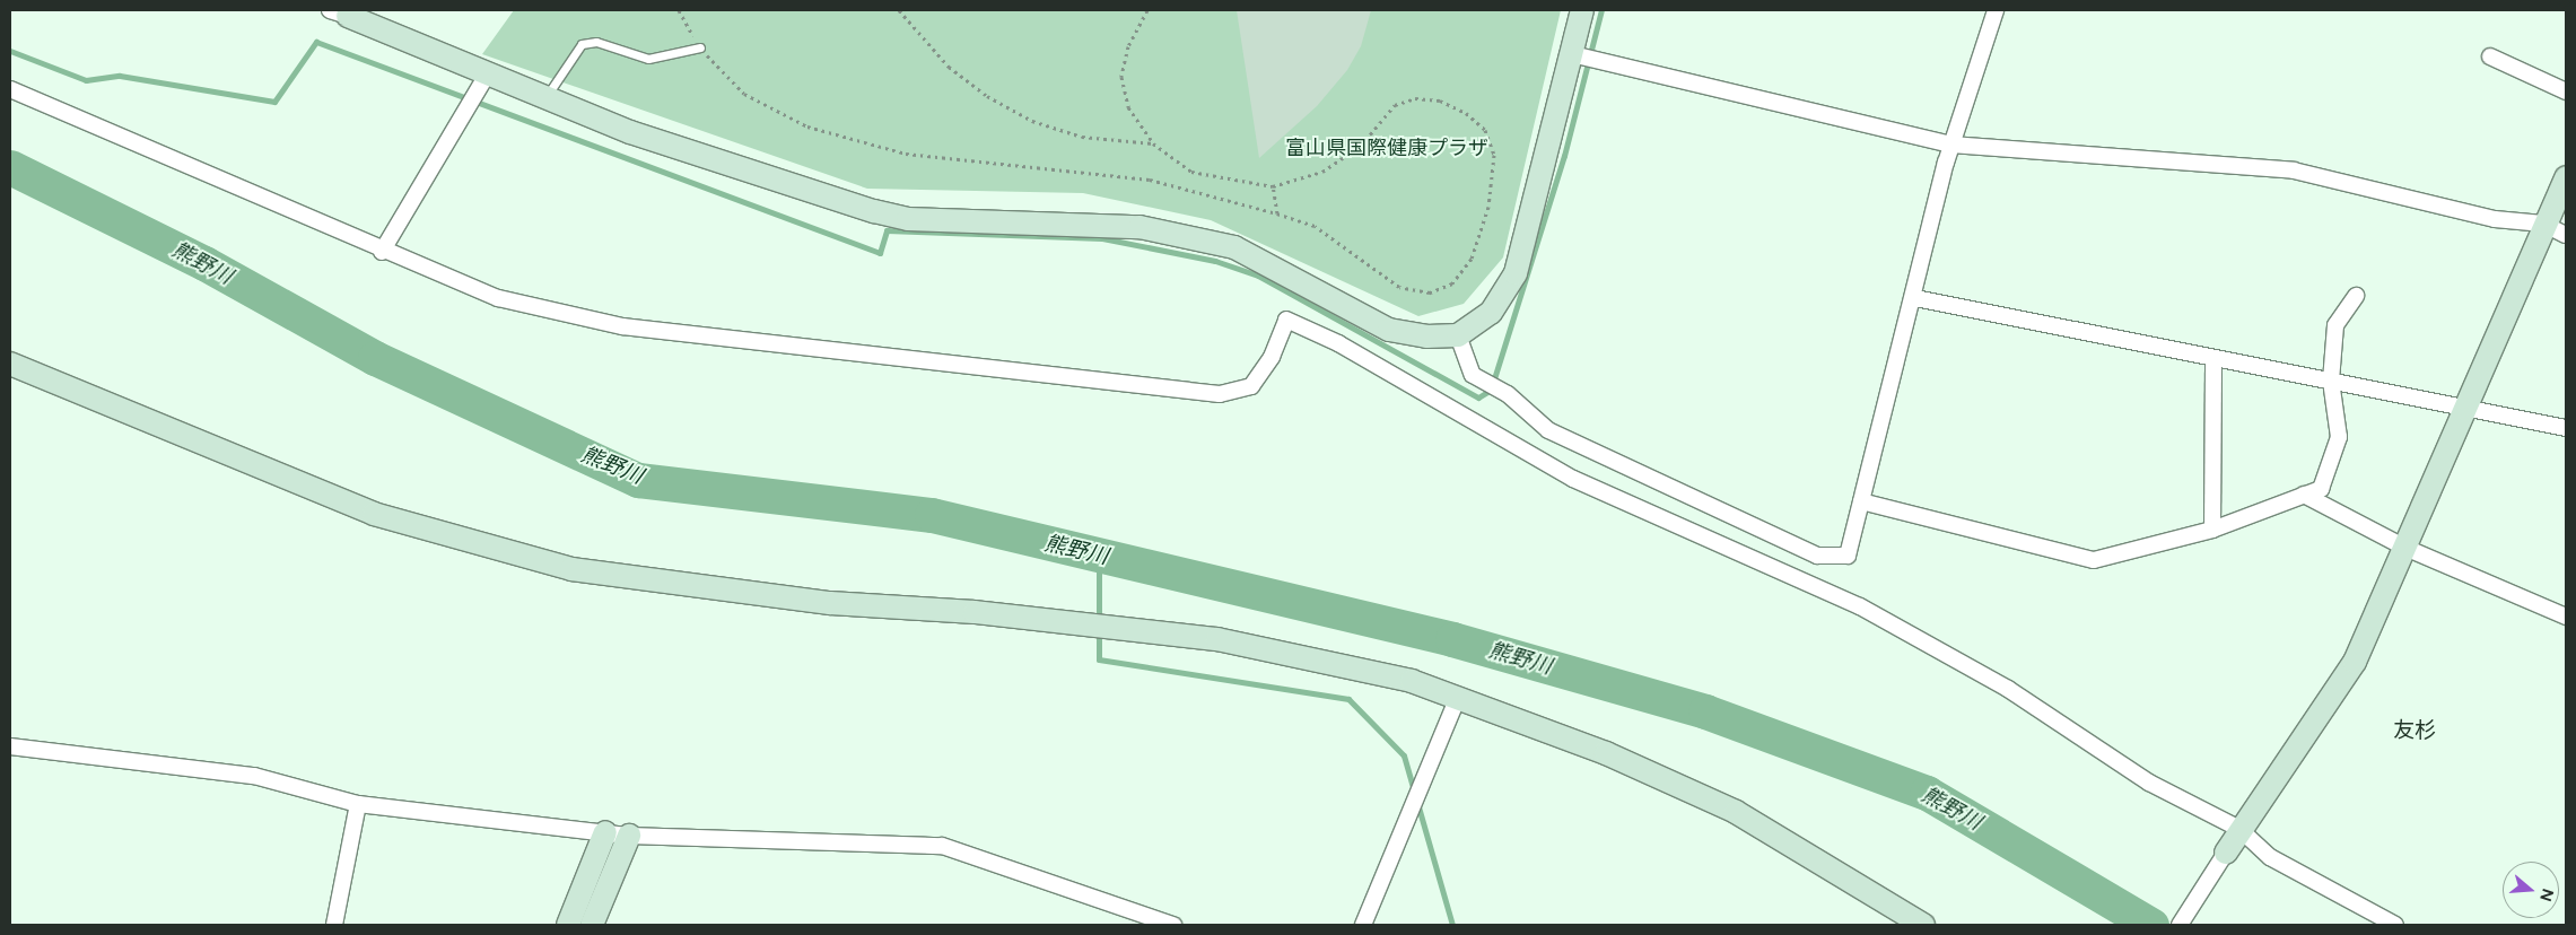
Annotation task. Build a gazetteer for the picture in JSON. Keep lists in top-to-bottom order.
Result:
{
  "districts": ["友杉"],
  "water": ["熊野川"],
  "parks": ["富山県国際健康プラザ"],
  "north": "right"
}
